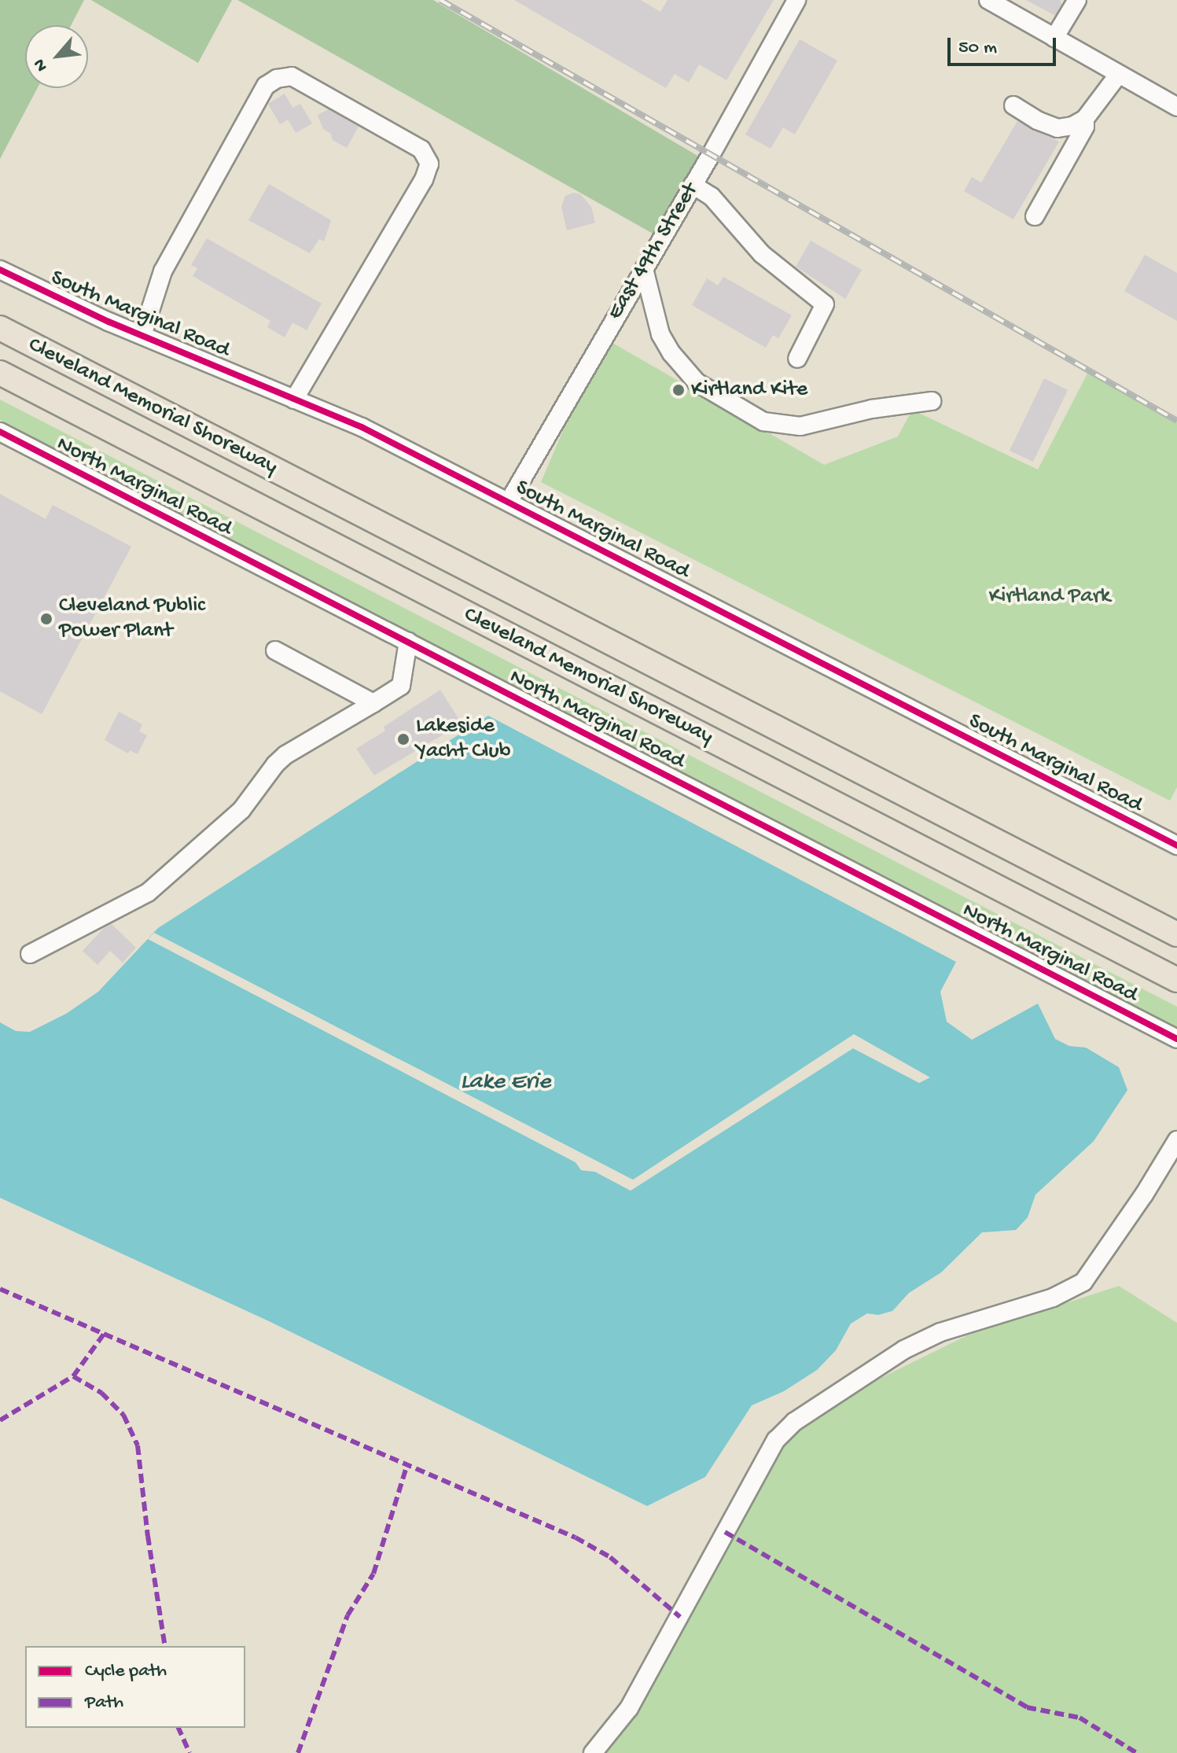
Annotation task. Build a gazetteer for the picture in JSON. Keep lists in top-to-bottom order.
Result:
{
  "streets": {
    "highway": ["Cleveland Memorial Shoreway"],
    "street": ["East 49th Street", "South Marginal Road", "North Marginal Road"]
  },
  "crossings": [
    ["East 49th Street", "South Marginal Road"]
  ],
  "water": ["Lake Erie"],
  "parks": ["Kirtland Park"],
  "places": ["Kirtland Kite", "Cleveland Public Power Plant", "Lakeside Yacht Club"],
  "legend": ["Cycle path", "Path"],
  "scale_bar": "50 m",
  "north": "bottom left"
}
